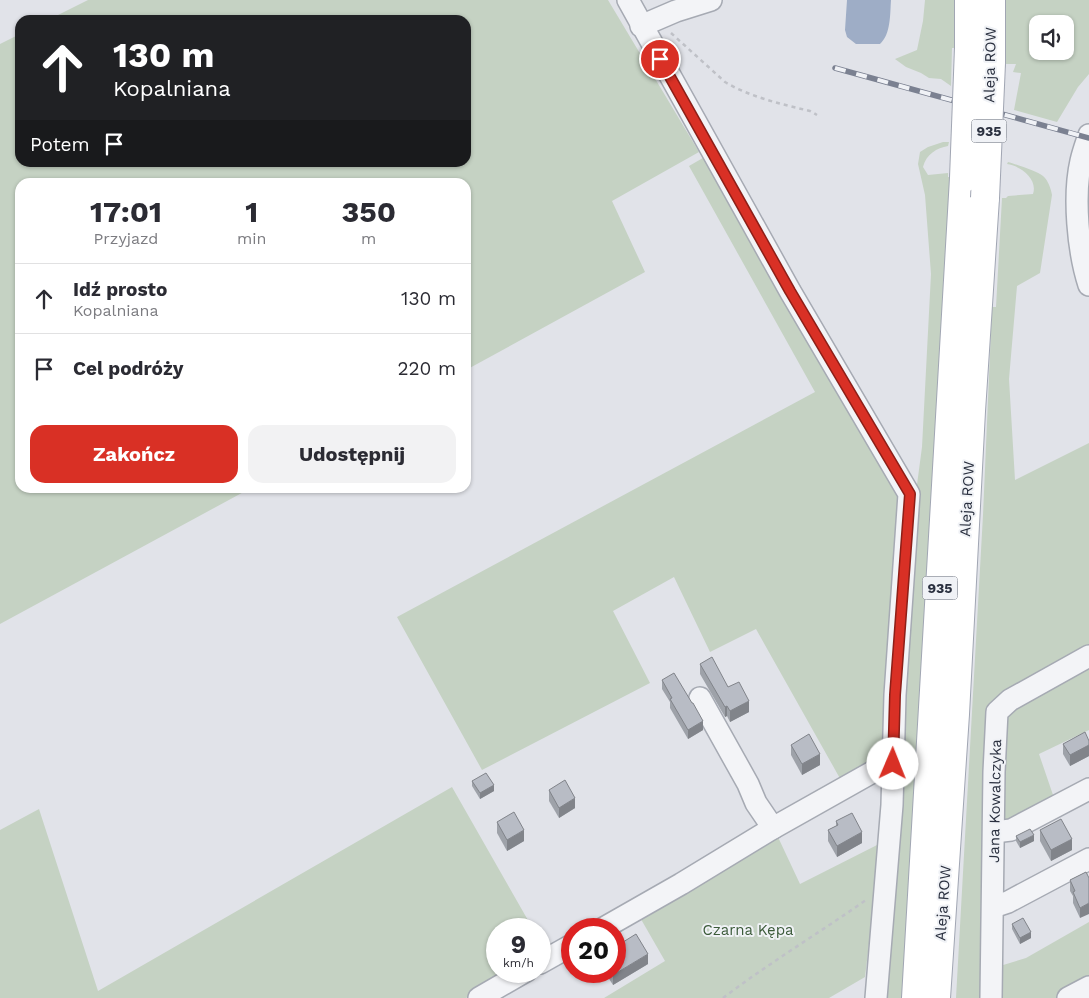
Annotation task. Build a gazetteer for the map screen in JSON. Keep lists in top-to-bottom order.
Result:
{
  "streets": {
    "main road": ["Aleja ROW", "935"],
    "street": ["Jana Kowalczyka"]
  },
  "parks": ["Czarna Kępa"],
  "page": {
    "turn": ["130 m", "Kopalniana"],
    "then": "Potem",
    "eta": [
      "17:01",
      "Przyjazd",
      "1",
      "min",
      "350",
      "m"
    ],
    "list": [
      {
        "name": "Idź prosto",
        "note": "Kopalniana",
        "value": "130 m"
      },
      {
        "name": "Cel podróży",
        "value": "220 m"
      }
    ],
    "buttons": ["Zakończ", "Udostępnij"],
    "speed": "9 km/h",
    "limit": "20"
  }
}
